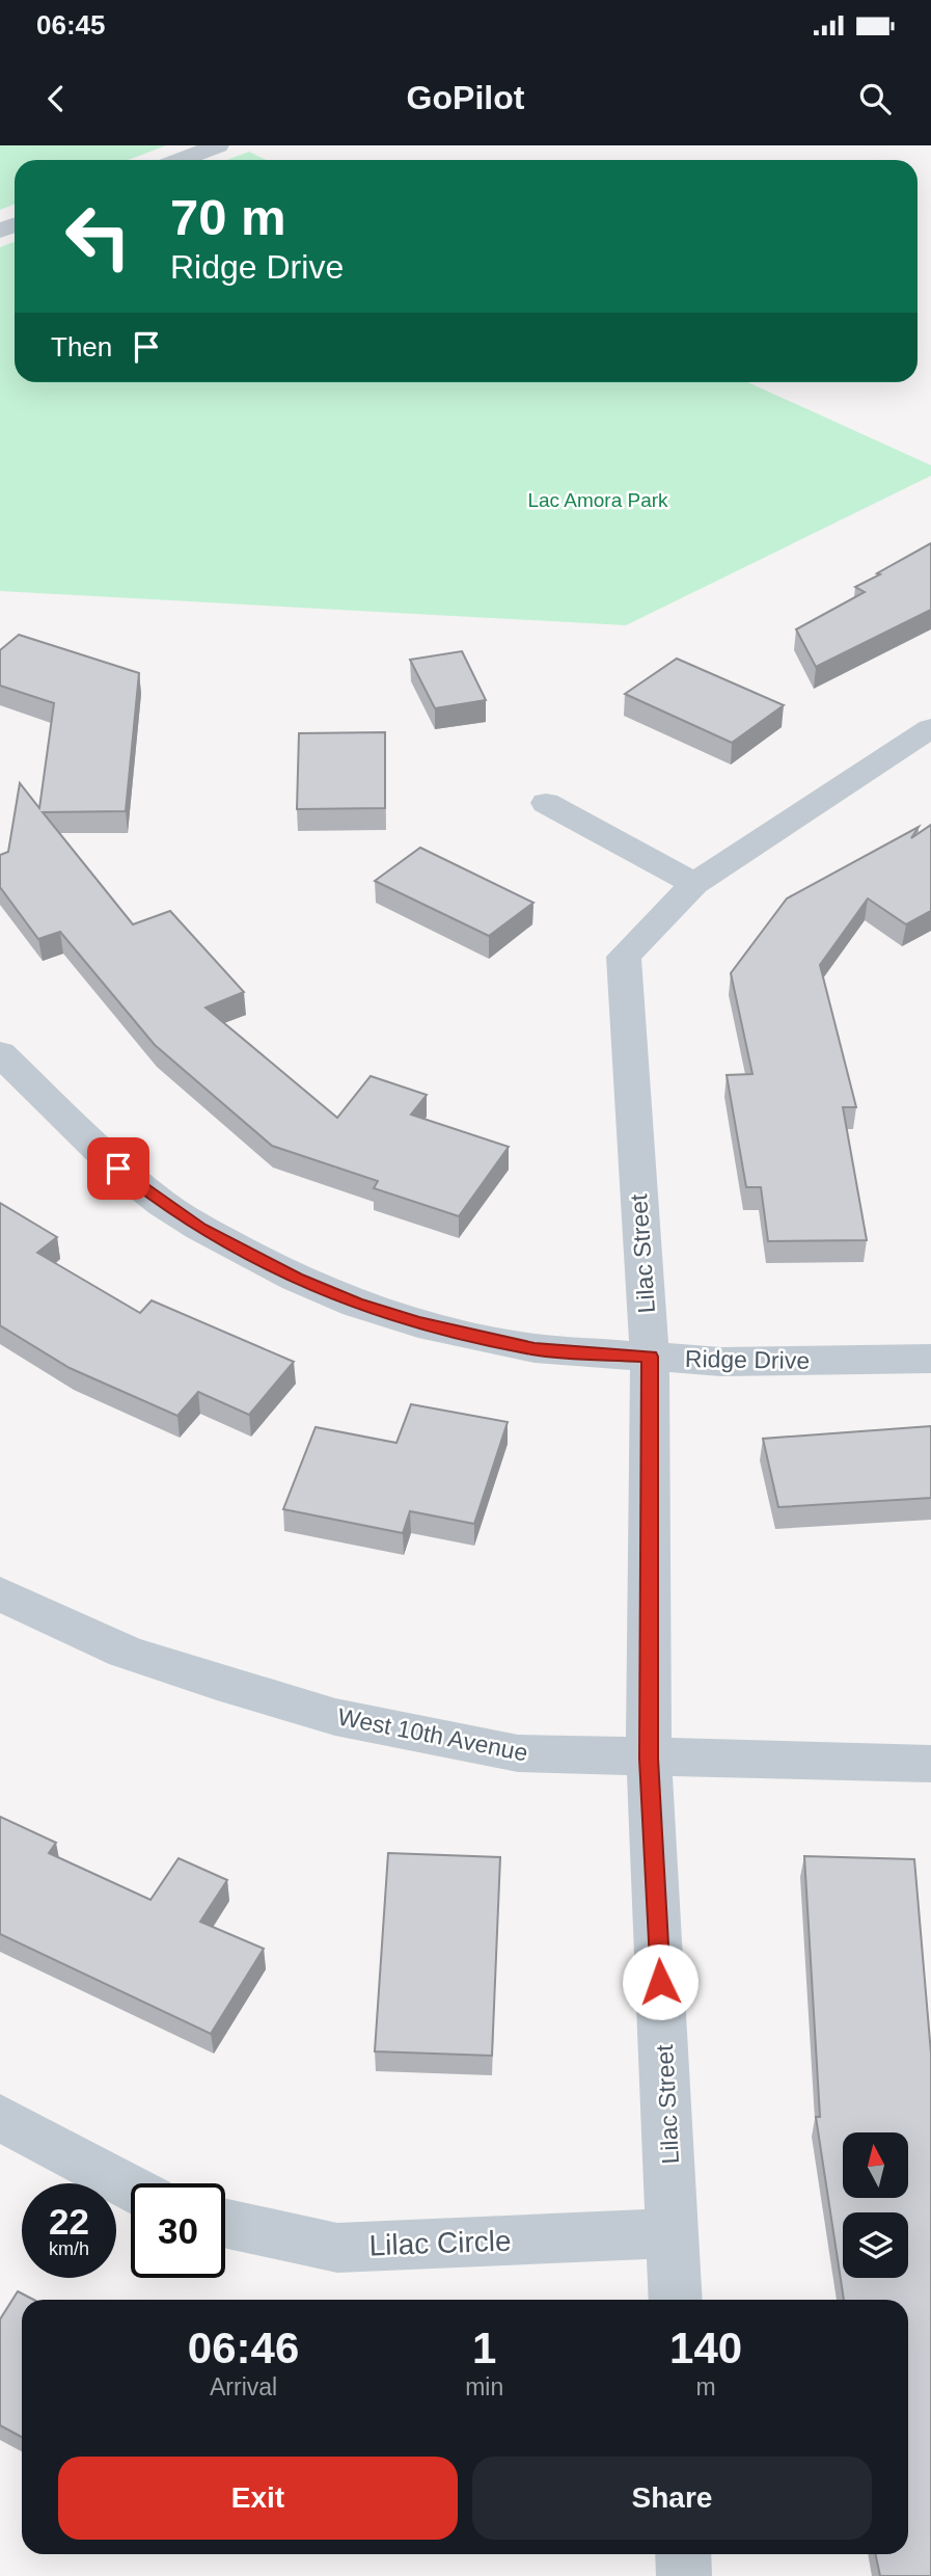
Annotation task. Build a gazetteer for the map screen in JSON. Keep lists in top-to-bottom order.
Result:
{
  "streets": {
    "street": [
      "Lilac Street",
      "Ridge Drive",
      "West 10th Avenue",
      "Lilac Circle"
    ]
  },
  "crossings": [
    ["Lilac Street", "Ridge Drive"],
    ["Lilac Street", "West 10th Avenue"],
    ["Lilac Street", "Lilac Circle"]
  ],
  "parks": ["Lac Amora Park"],
  "north": "top",
  "page": {
    "status": "06:45",
    "header": "GoPilot",
    "turn": ["70 m", "Ridge Drive"],
    "then": "Then",
    "speed": "22 km/h",
    "limit": "30",
    "eta": [
      "06:46",
      "Arrival",
      "1",
      "min",
      "140",
      "m"
    ],
    "buttons": ["Exit", "Share"]
  }
}
